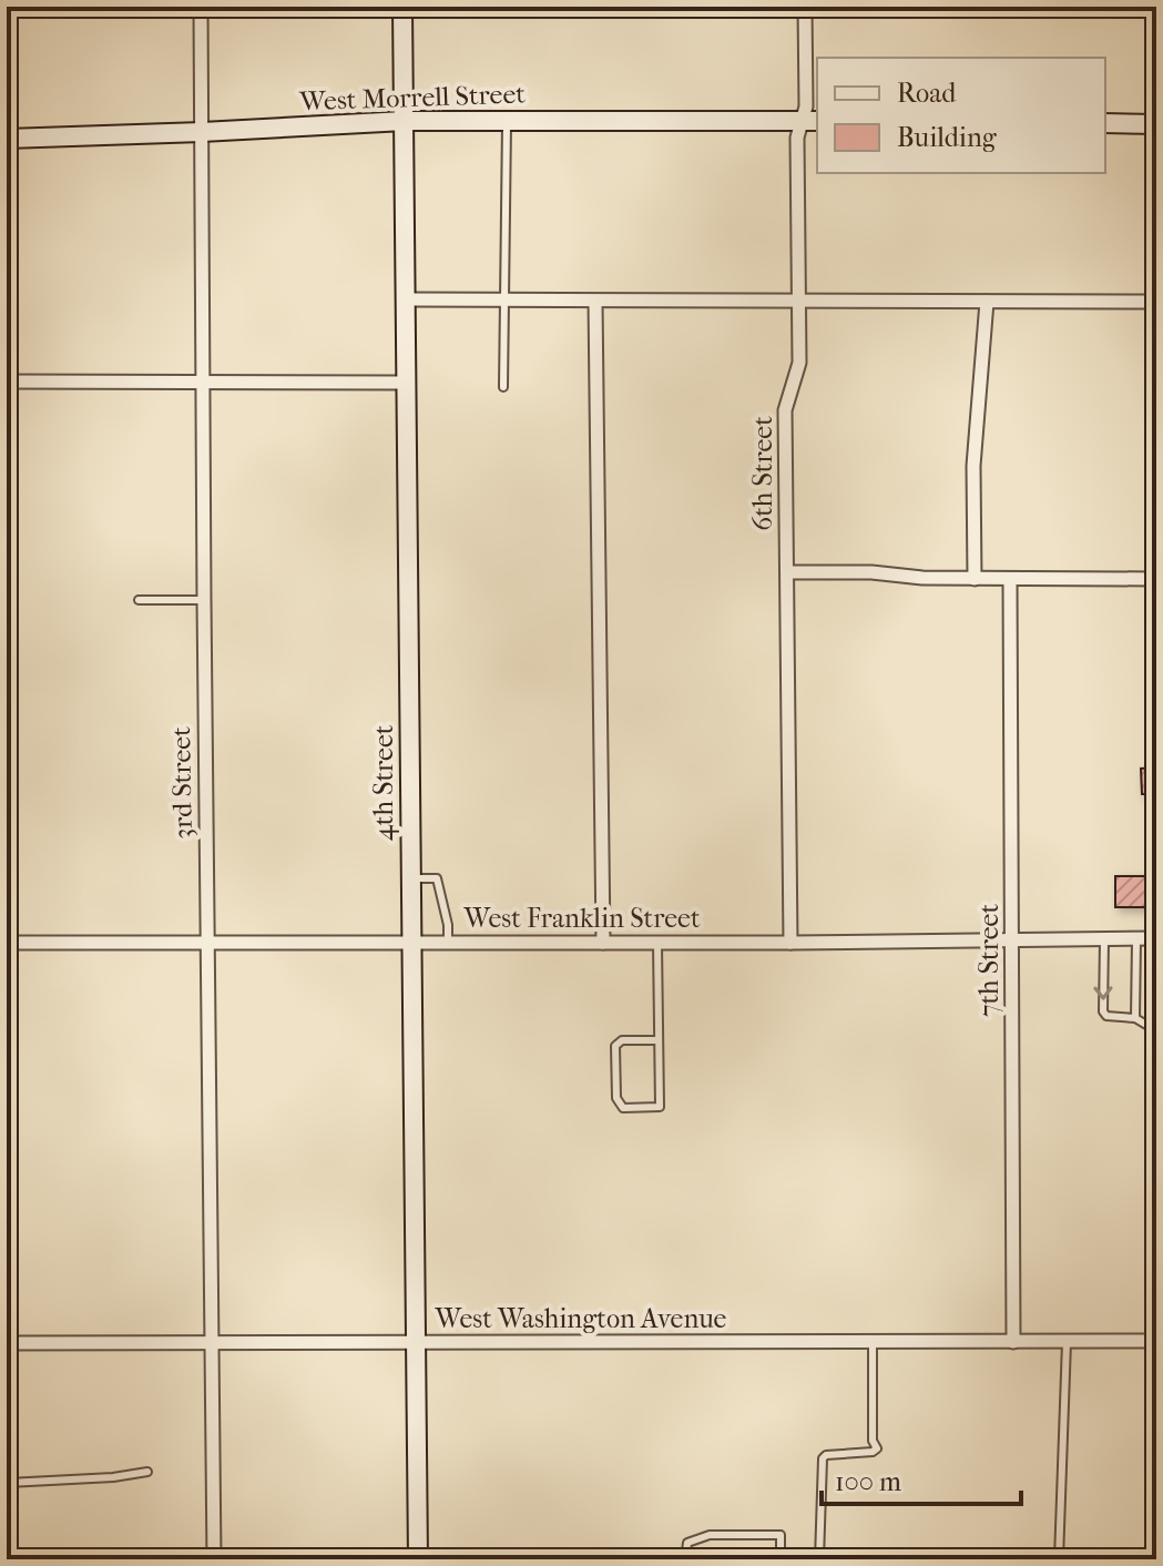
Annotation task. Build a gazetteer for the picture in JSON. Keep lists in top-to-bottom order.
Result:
{
  "streets": {
    "street": [
      "West Morrell Street",
      "6th Street",
      "3rd Street",
      "4th Street",
      "West Franklin Street",
      "7th Street",
      "West Washington Avenue"
    ]
  },
  "crossings": [
    ["West Morrell Street", "6th Street"],
    ["West Morrell Street", "3rd Street"],
    ["West Morrell Street", "4th Street"],
    ["6th Street", "West Franklin Street"],
    ["3rd Street", "West Franklin Street"],
    ["3rd Street", "West Washington Avenue"],
    ["4th Street", "West Franklin Street"],
    ["4th Street", "West Washington Avenue"],
    ["West Franklin Street", "7th Street"],
    ["7th Street", "West Washington Avenue"]
  ],
  "legend": ["Road", "Building"],
  "scale_bar": "100 m"
}
